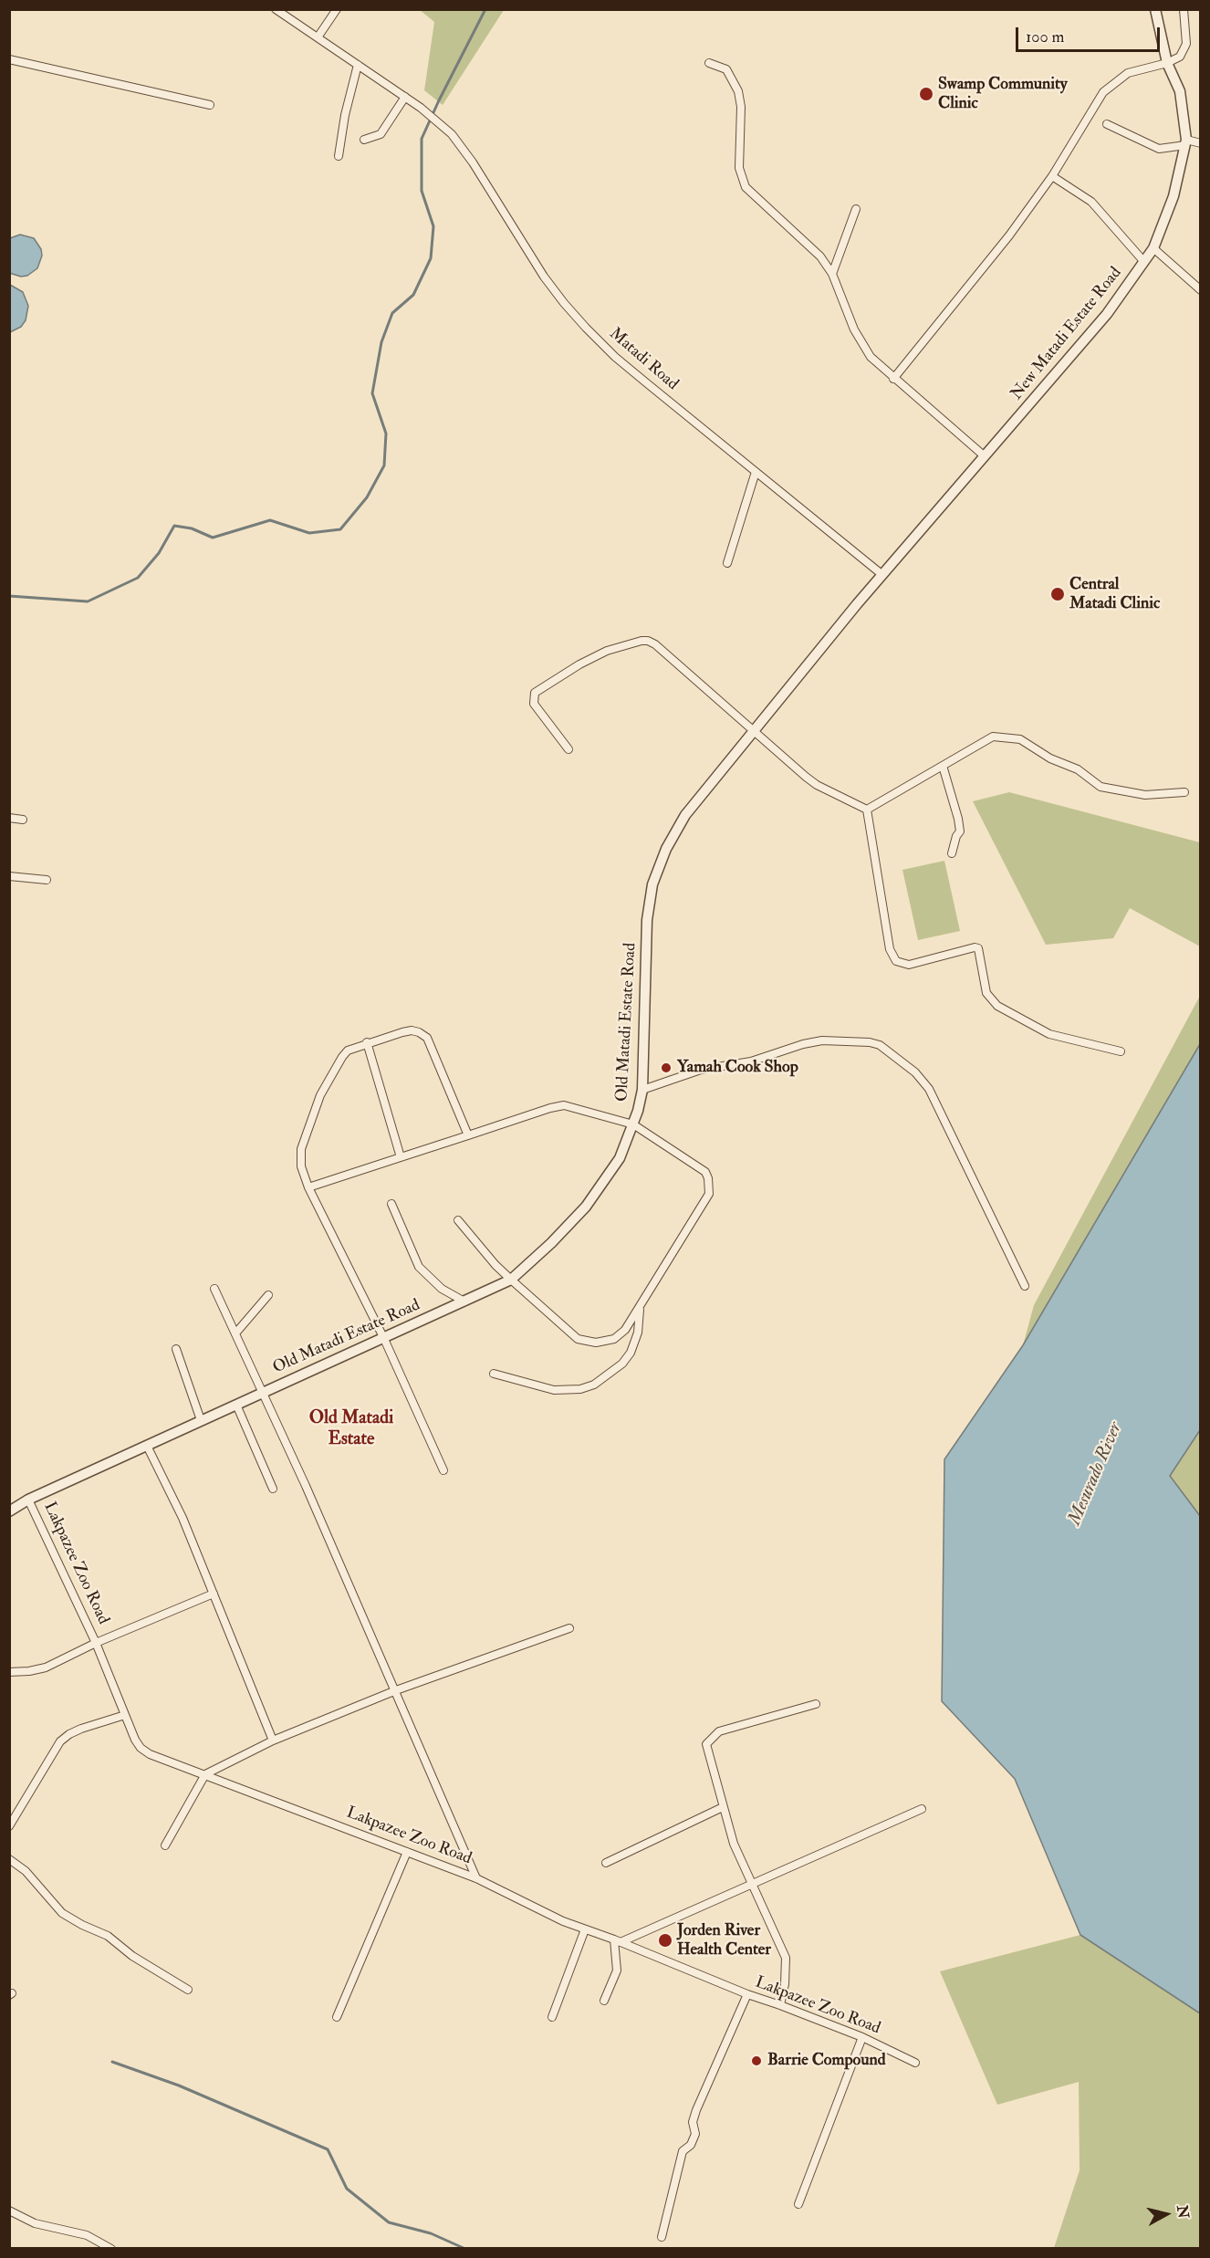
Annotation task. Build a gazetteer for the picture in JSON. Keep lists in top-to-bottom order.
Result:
{
  "streets": {
    "street": [
      "New Matadi Estate Road",
      "Matadi Road",
      "Old Matadi Estate Road",
      "Lakpazee Zoo Road"
    ]
  },
  "crossings": [
    ["New Matadi Estate Road", "Matadi Road"],
    ["New Matadi Estate Road", "Old Matadi Estate Road"],
    ["Matadi Road", "Old Matadi Estate Road"],
    ["Old Matadi Estate Road", "Lakpazee Zoo Road"]
  ],
  "districts": ["Old Matadi Estate"],
  "water": ["Mesurado River"],
  "places": [
    "Swamp Community Clinic",
    "Central Matadi Clinic",
    "Yamah Cook Shop",
    "Jorden River Health Center",
    "Barrie Compound"
  ],
  "scale_bar": "100 m",
  "north": "right"
}
